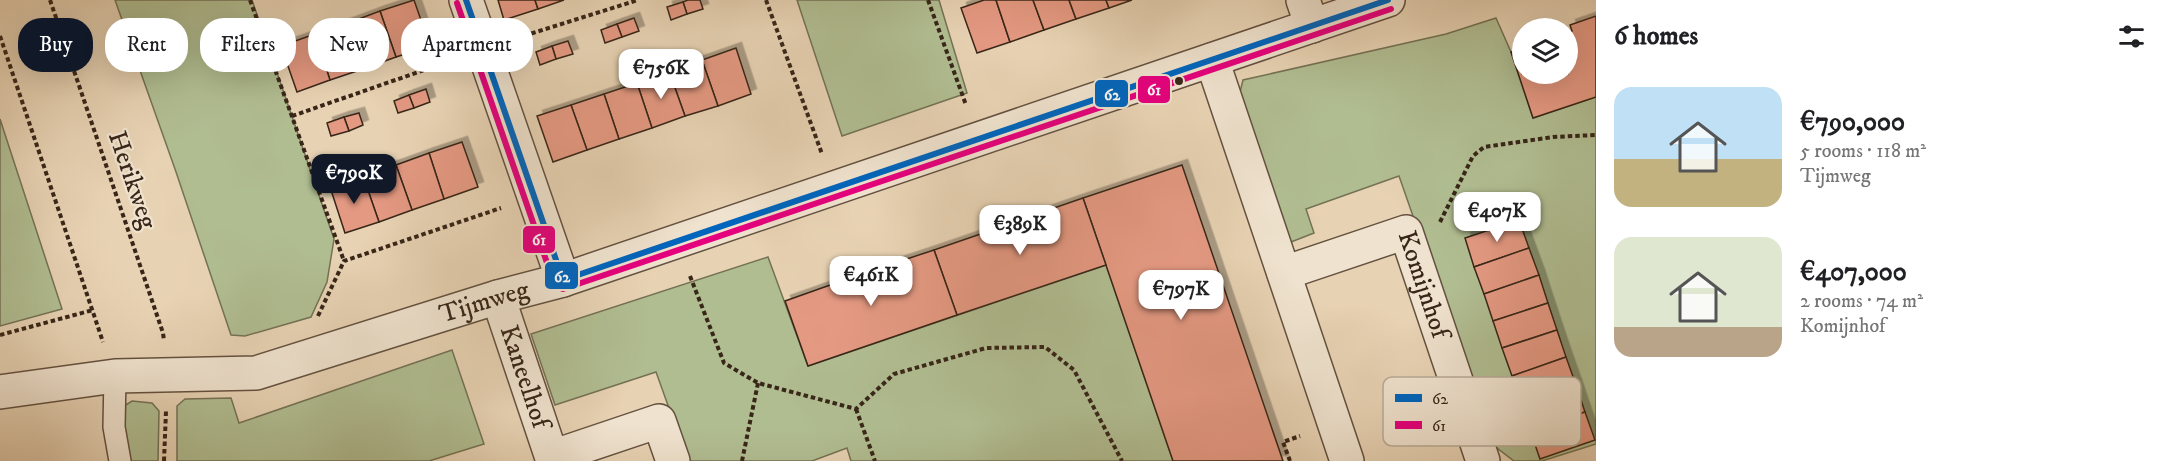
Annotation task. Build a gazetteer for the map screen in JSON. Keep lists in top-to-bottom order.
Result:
{
  "streets": {
    "street": ["Komijnhof", "Tijmweg", "Kaneelhof"],
    "path": ["Herikweg"]
  },
  "crossings": [
    ["Herikweg", "Tijmweg"],
    ["Tijmweg", "Kaneelhof"]
  ],
  "lines": ["transit line 62", "transit line 61"],
  "legend": ["62", "61"],
  "page": {
    "heading": "6 homes",
    "chip": [
      "Buy",
      "Rent",
      "Filters",
      "New",
      "Apartment"
    ],
    "price": [
      "€756K",
      "€790K",
      "€407K",
      "€389K",
      "€461K",
      "€797K"
    ],
    "list": [
      {
        "name": "€790,000",
        "note": "5 rooms · 118 m² · Tijmweg"
      },
      {
        "name": "€407,000",
        "note": "2 rooms · 74 m² · Komijnhof"
      }
    ]
  }
}
